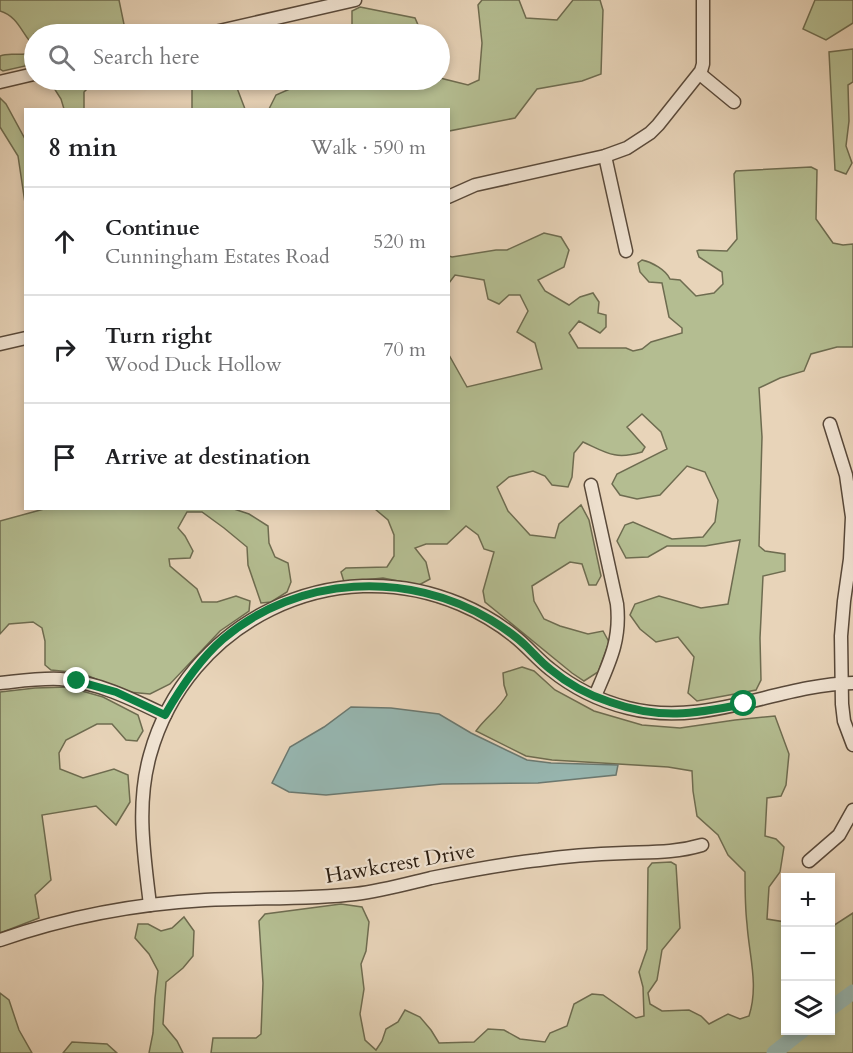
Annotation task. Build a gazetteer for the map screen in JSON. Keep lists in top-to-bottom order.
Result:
{
  "streets": {
    "street": ["Hawkcrest Drive"]
  },
  "page": {
    "search": "Search here",
    "heading": ["8 min", "Walk · 590 m"],
    "list": [
      ["Continue", "Cunningham Estates Road", "520 m"],
      ["Turn right", "Wood Duck Hollow", "70 m"],
      "Arrive at destination"
    ],
    "map_buttons": ["+", "−"]
  }
}
